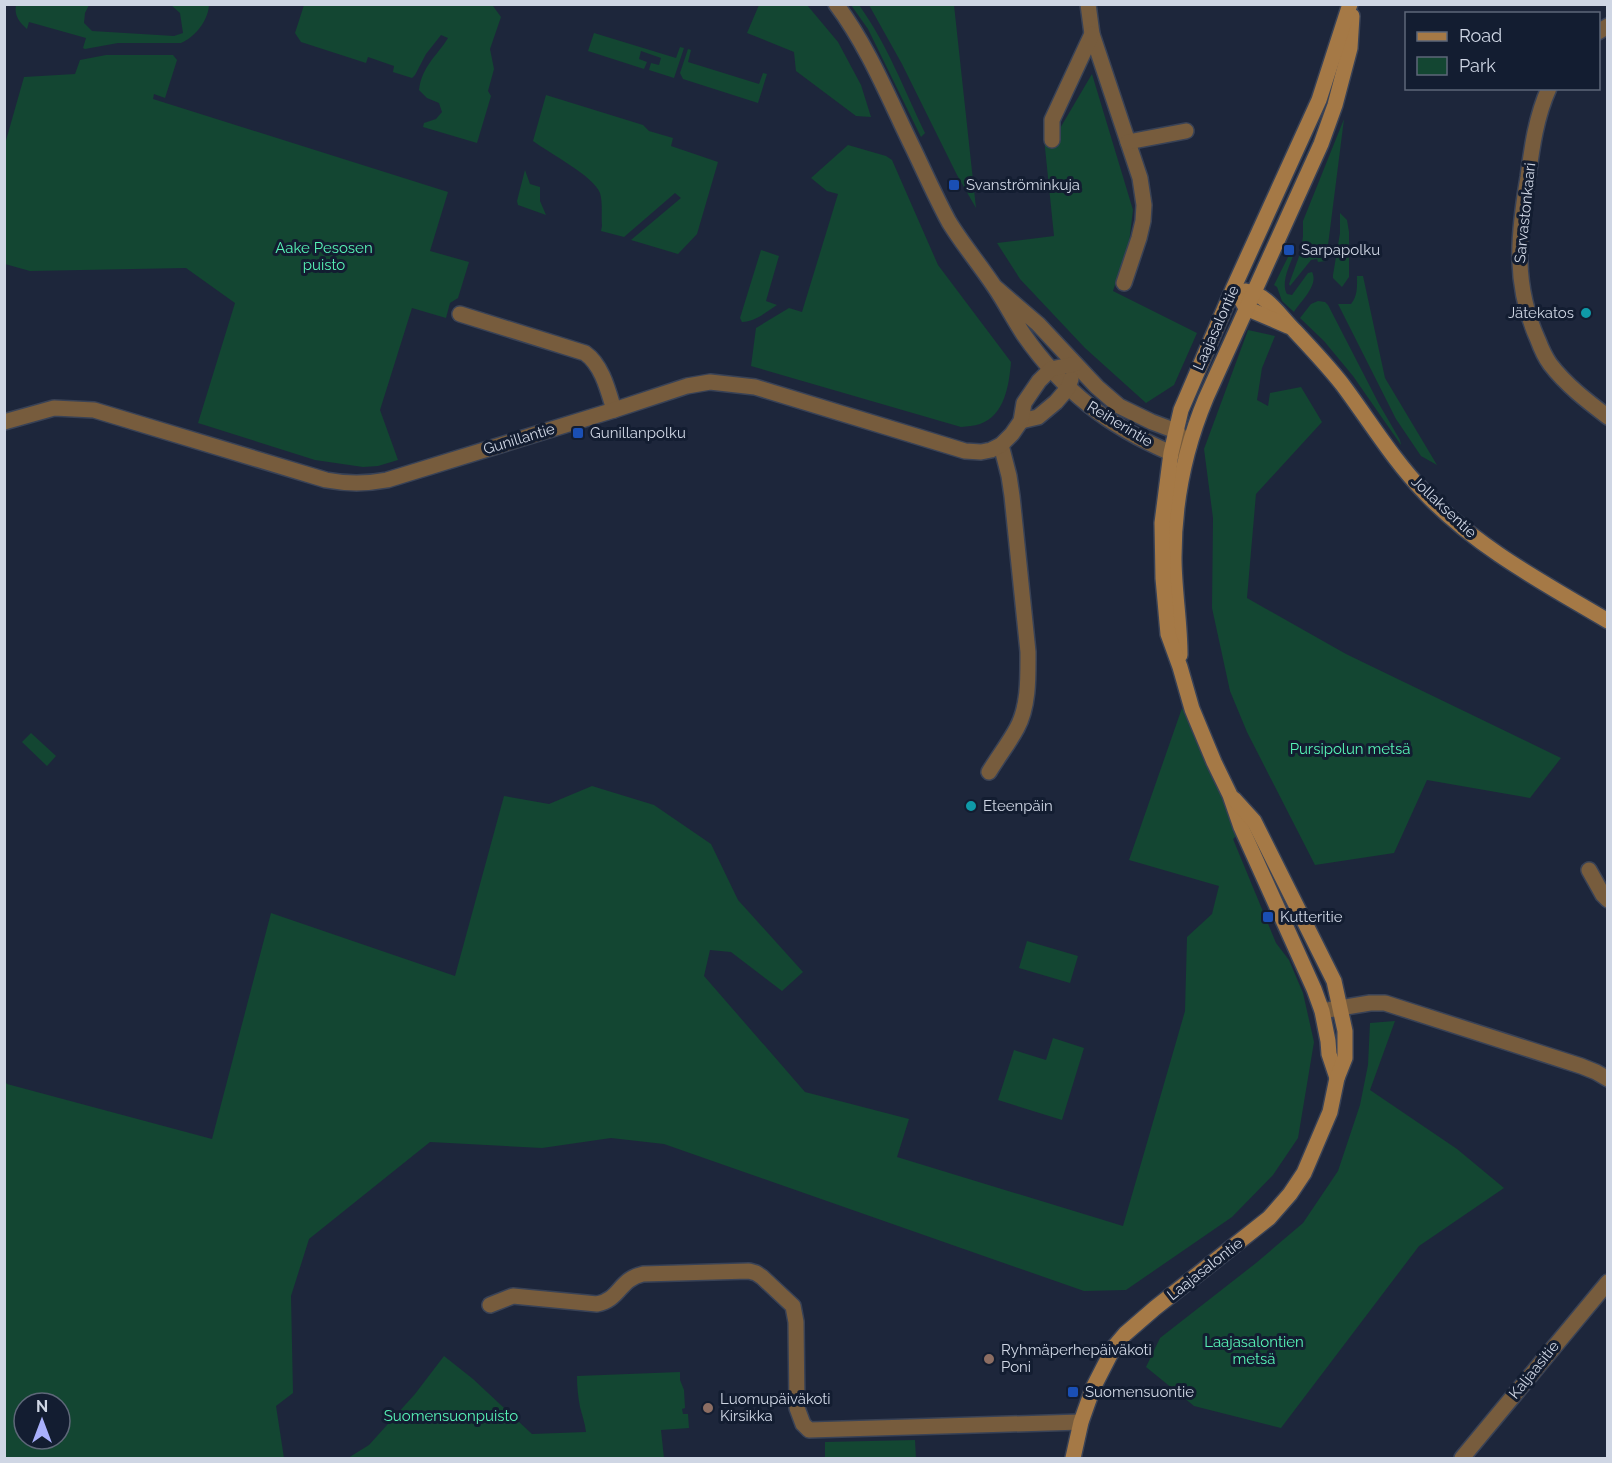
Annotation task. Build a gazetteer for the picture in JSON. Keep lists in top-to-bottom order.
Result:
{
  "streets": {
    "main road": ["Laajasalontie", "Jollaksentie"],
    "street": [
      "Sarvastonkaari",
      "Reiherintie",
      "Gunillantie",
      "Kaljaasitie"
    ]
  },
  "crossings": [
    ["Laajasalontie", "Reiherintie"],
    ["Laajasalontie", "Jollaksentie"]
  ],
  "parks": [
    "Aake Pesosen puisto",
    "Pursipolun metsä",
    "Laajasalontien metsä",
    "Suomensuonpuisto"
  ],
  "places": {
    "transit": [
      "Svanströminkuja",
      "Sarpapolku",
      "Gunillanpolku",
      "Kutteritie",
      "Suomensuontie"
    ],
    "other": [
      "Jätekatos",
      "Eteenpäin",
      "Ryhmäperhepäiväkoti Poni",
      "Luomupäiväkoti Kirsikka"
    ]
  },
  "legend": ["Road", "Park"],
  "north": "top"
}
